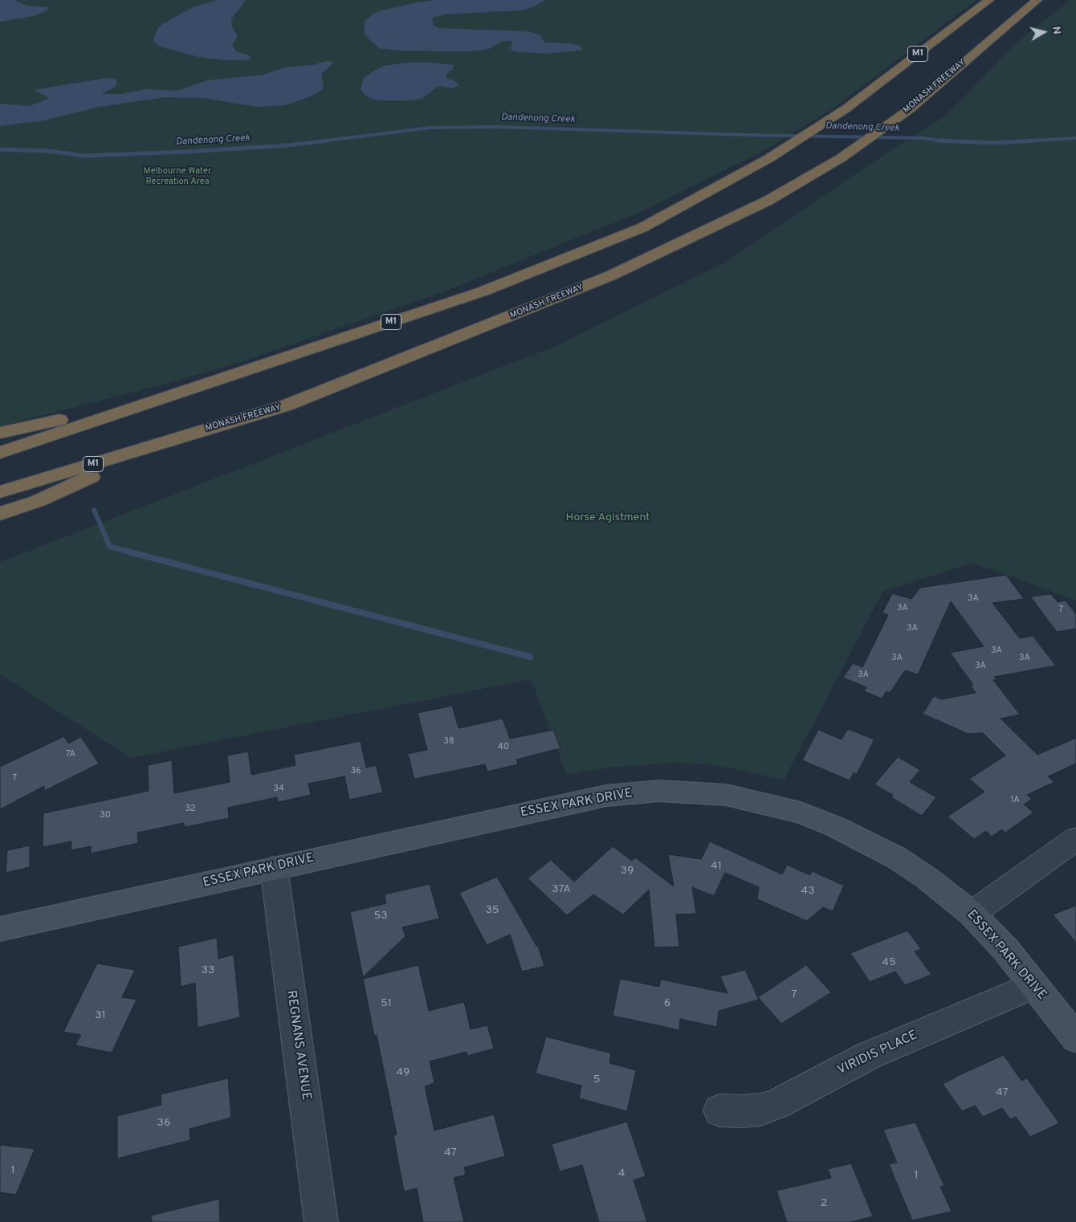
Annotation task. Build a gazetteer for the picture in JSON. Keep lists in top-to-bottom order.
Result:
{
  "streets": {
    "highway": ["M1", "MONASH FREEWAY"],
    "street": ["ESSEX PARK DRIVE", "REGNANS AVENUE", "VIRIDIS PLACE"]
  },
  "crossings": [
    ["ESSEX PARK DRIVE", "REGNANS AVENUE"],
    ["ESSEX PARK DRIVE", "VIRIDIS PLACE"]
  ],
  "water": ["Dandenong Creek"],
  "parks": ["Melbourne Water Recreation Area", "Horse Agistment"],
  "house_numbers": [
    "3A",
    "3A",
    "7",
    "3A",
    "3A",
    "3A",
    "3A",
    "3A",
    "3A",
    "38",
    "40",
    "7A",
    "36",
    "7",
    "34",
    "1A",
    "32",
    "30",
    "41",
    "39",
    "37A",
    "43",
    "35",
    "53",
    "45",
    "33",
    "7",
    "51",
    "6",
    "31",
    "49",
    "5",
    "47",
    "36",
    "47",
    "1",
    "4",
    "1",
    "2"
  ],
  "north": "right"
}
